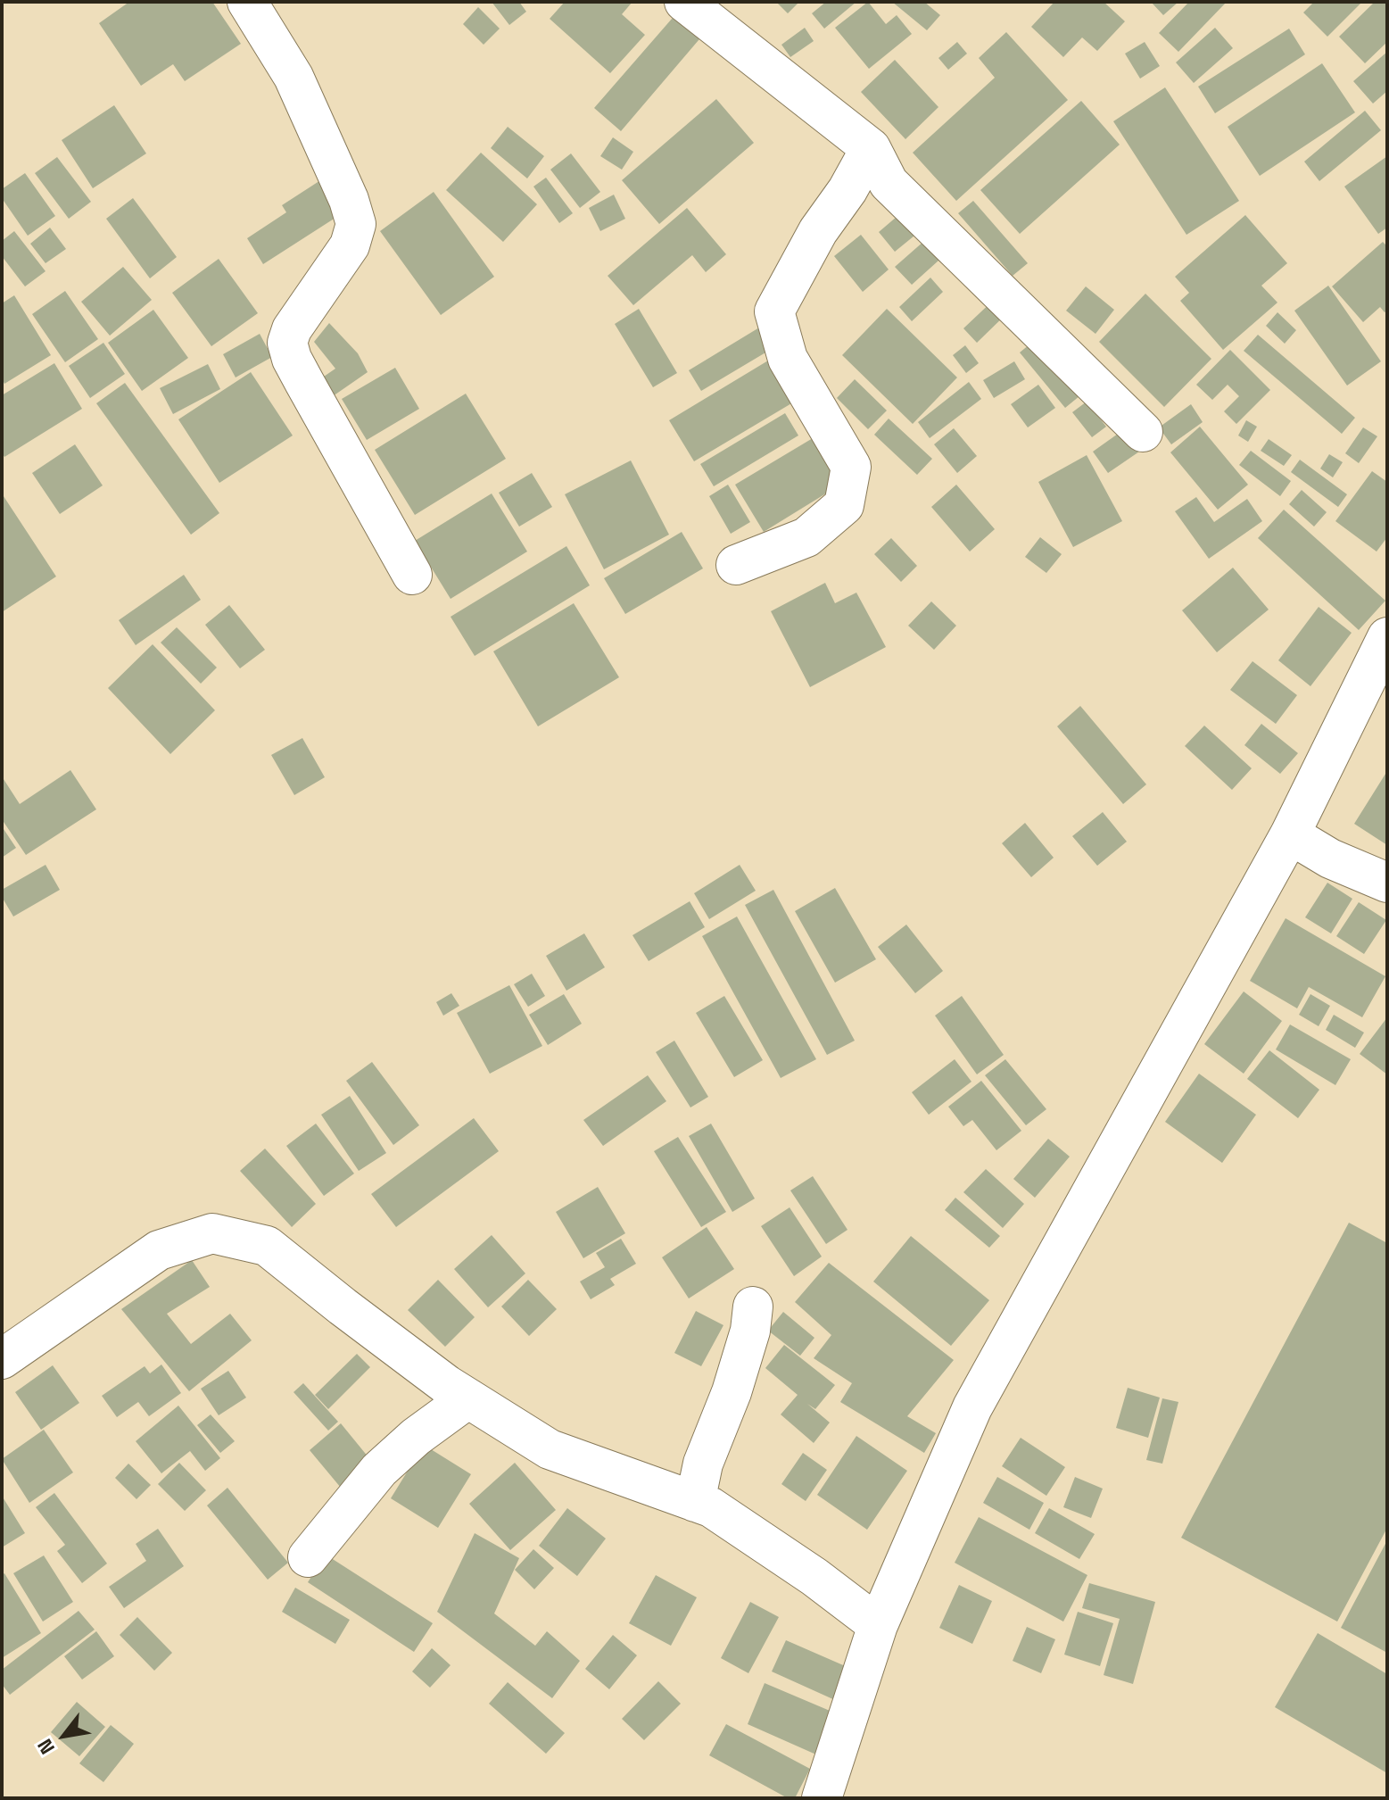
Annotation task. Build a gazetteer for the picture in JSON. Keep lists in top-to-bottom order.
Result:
{
  "north": "bottom left"
}
